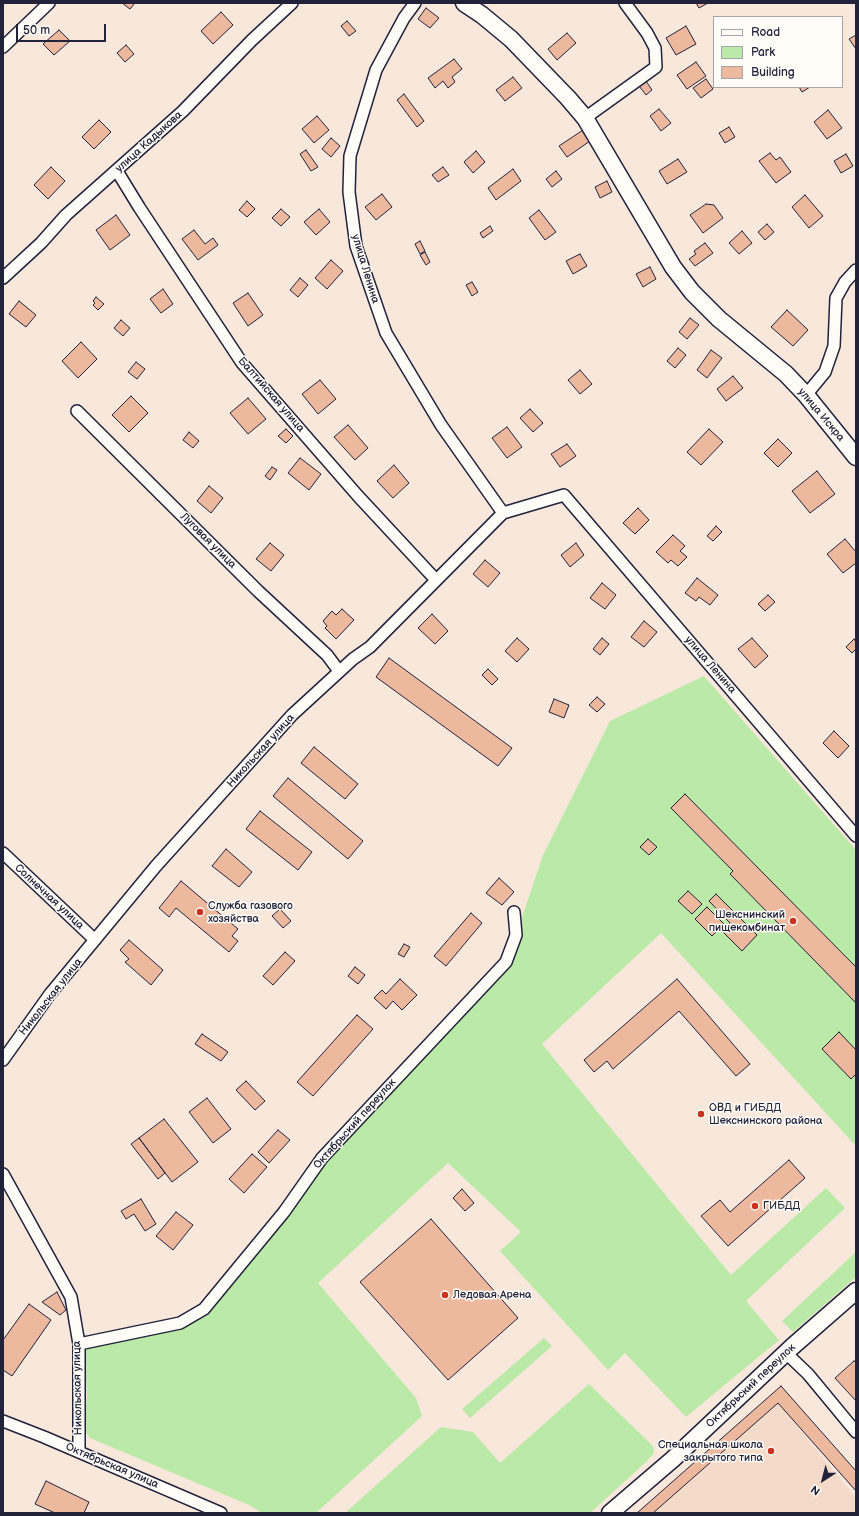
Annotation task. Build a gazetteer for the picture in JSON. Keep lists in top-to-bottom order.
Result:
{
  "streets": {
    "street": [
      "улица Кадыкова",
      "улица Ленина",
      "Балтийская улица",
      "улица Искра",
      "Луговая улица",
      "Никольская улица",
      "Солнечная улица",
      "Октябрьский переулок",
      "Октябрьская улица"
    ]
  },
  "crossings": [
    ["улица Кадыкова", "Балтийская улица"],
    ["улица Ленина", "Никольская улица"],
    ["Балтийская улица", "Никольская улица"],
    ["Луговая улица", "Никольская улица"],
    ["Никольская улица", "Солнечная улица"],
    ["Никольская улица", "Октябрьский переулок"],
    ["Никольская улица", "Октябрьская улица"]
  ],
  "places": [
    "Служба газового хозяйства",
    "Шекснинский пищекомбинат",
    "ОВД и ГИБДД Шекснинского района",
    "ГИБДД",
    "Ледовая Арена",
    "Специальная школа закрытого типа"
  ],
  "legend": ["Road", "Park", "Building"],
  "scale_bar": "50 m",
  "north": "bottom left"
}
